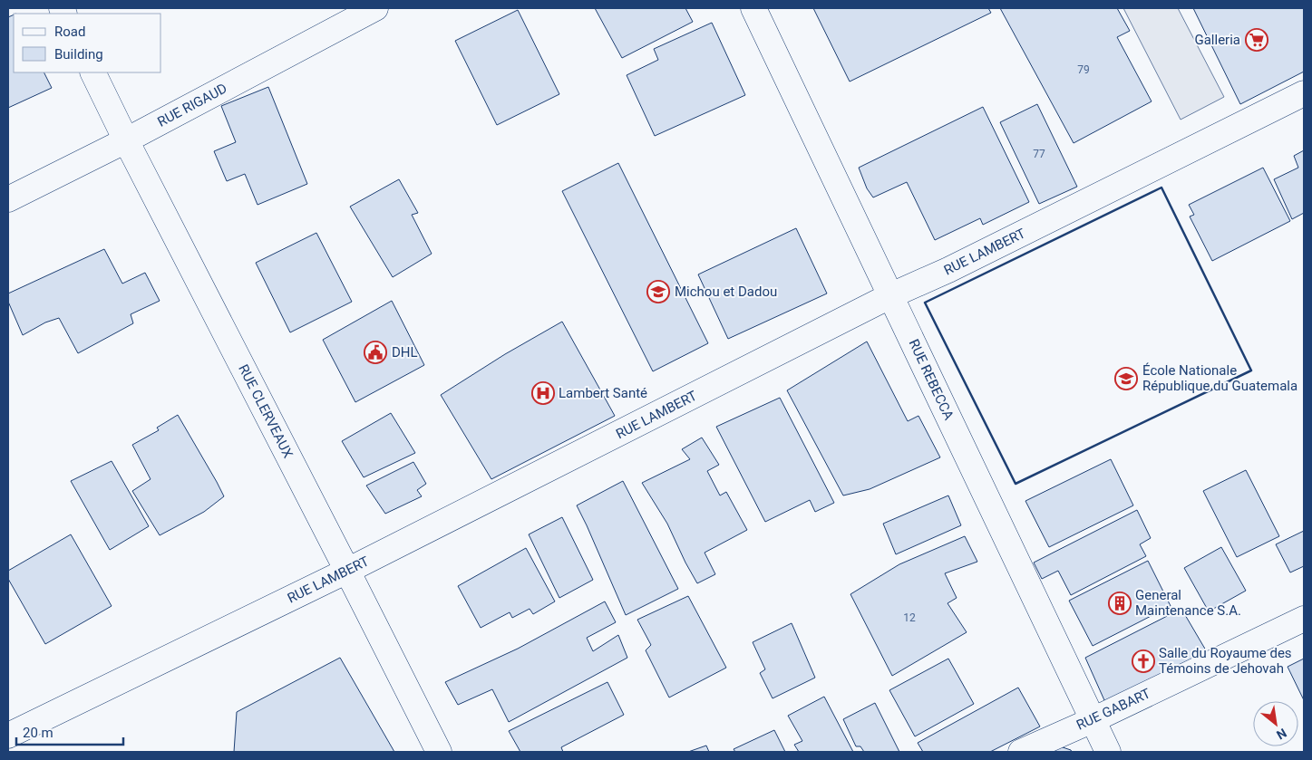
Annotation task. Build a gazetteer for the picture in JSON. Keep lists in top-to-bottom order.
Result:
{
  "streets": {
    "street": [
      "RUE RIGAUD",
      "RUE LAMBERT",
      "RUE REBECCA",
      "RUE CLERVEAUX",
      "RUE GABART"
    ]
  },
  "crossings": [
    ["RUE RIGAUD", "RUE CLERVEAUX"],
    ["RUE LAMBERT", "RUE REBECCA"],
    ["RUE LAMBERT", "RUE CLERVEAUX"],
    ["RUE REBECCA", "RUE GABART"]
  ],
  "places": {
    "supermarket": ["Galleria"],
    "school or university": ["Michou et Dadou", "École Nationale République du Guatemala"],
    "public building": ["DHL"],
    "hospital": ["Lambert Santé"],
    "building": ["General Maintenance S.A."],
    "church": ["Salle du Royaume des Témoins de Jehovah"]
  },
  "house_numbers": ["79", "77", "12"],
  "legend": ["Road", "Building"],
  "scale_bar": "20 m",
  "north": "bottom right"
}
